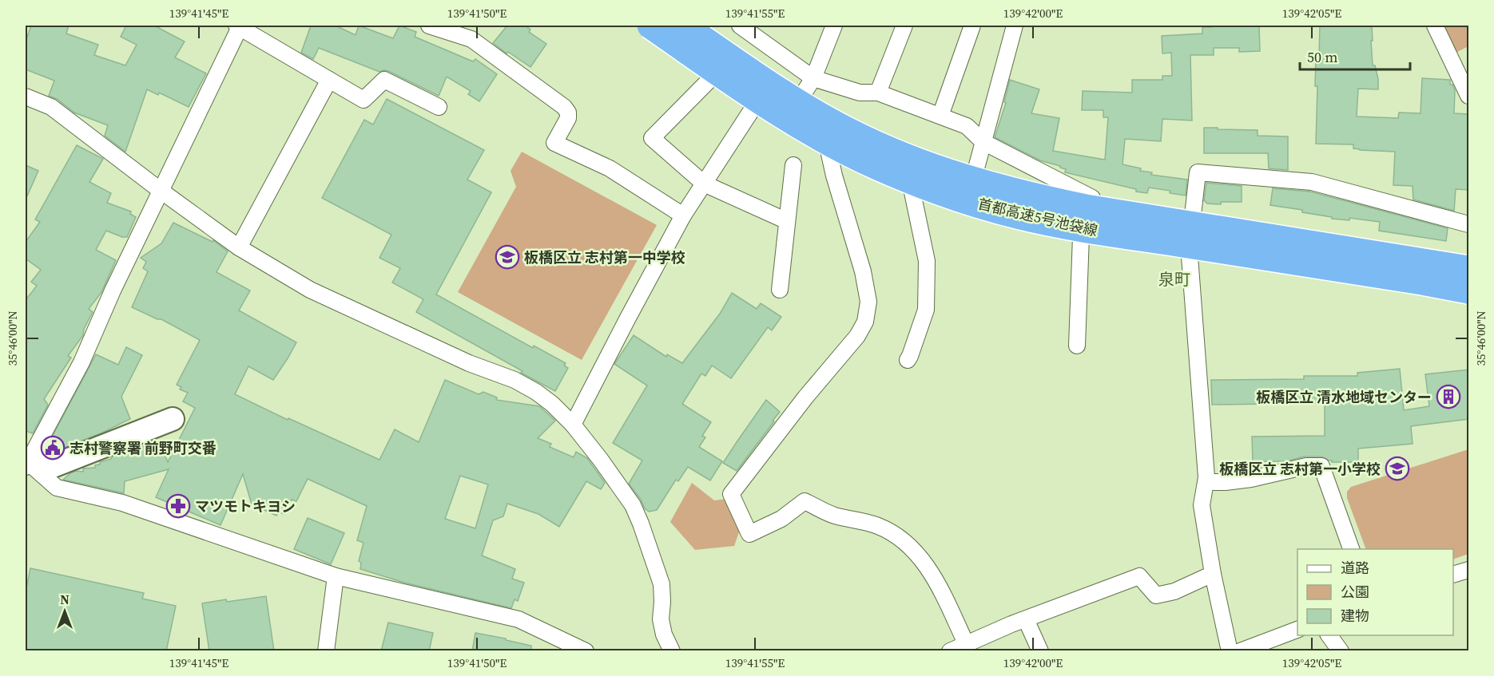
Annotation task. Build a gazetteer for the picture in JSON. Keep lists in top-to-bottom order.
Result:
{
  "streets": {
    "highway": ["首都高速5号池袋線"]
  },
  "districts": ["泉町"],
  "places": {
    "school or university": ["板橋区立 志村第一中学校", "板橋区立 志村第一小学校"],
    "building": ["板橋区立 清水地域センター"],
    "public building": ["志村警察署 前野町交番"],
    "pharmacy": ["マツモトキヨシ"]
  },
  "legend": ["道路", "公園", "建物"],
  "scale_bar": "50 m",
  "north": "top",
  "coordinates": [
    "139°41'45\"E",
    "139°41'50\"E",
    "139°41'55\"E",
    "139°42'00\"E",
    "139°42'05\"E",
    "35°46'00\"N"
  ]
}
